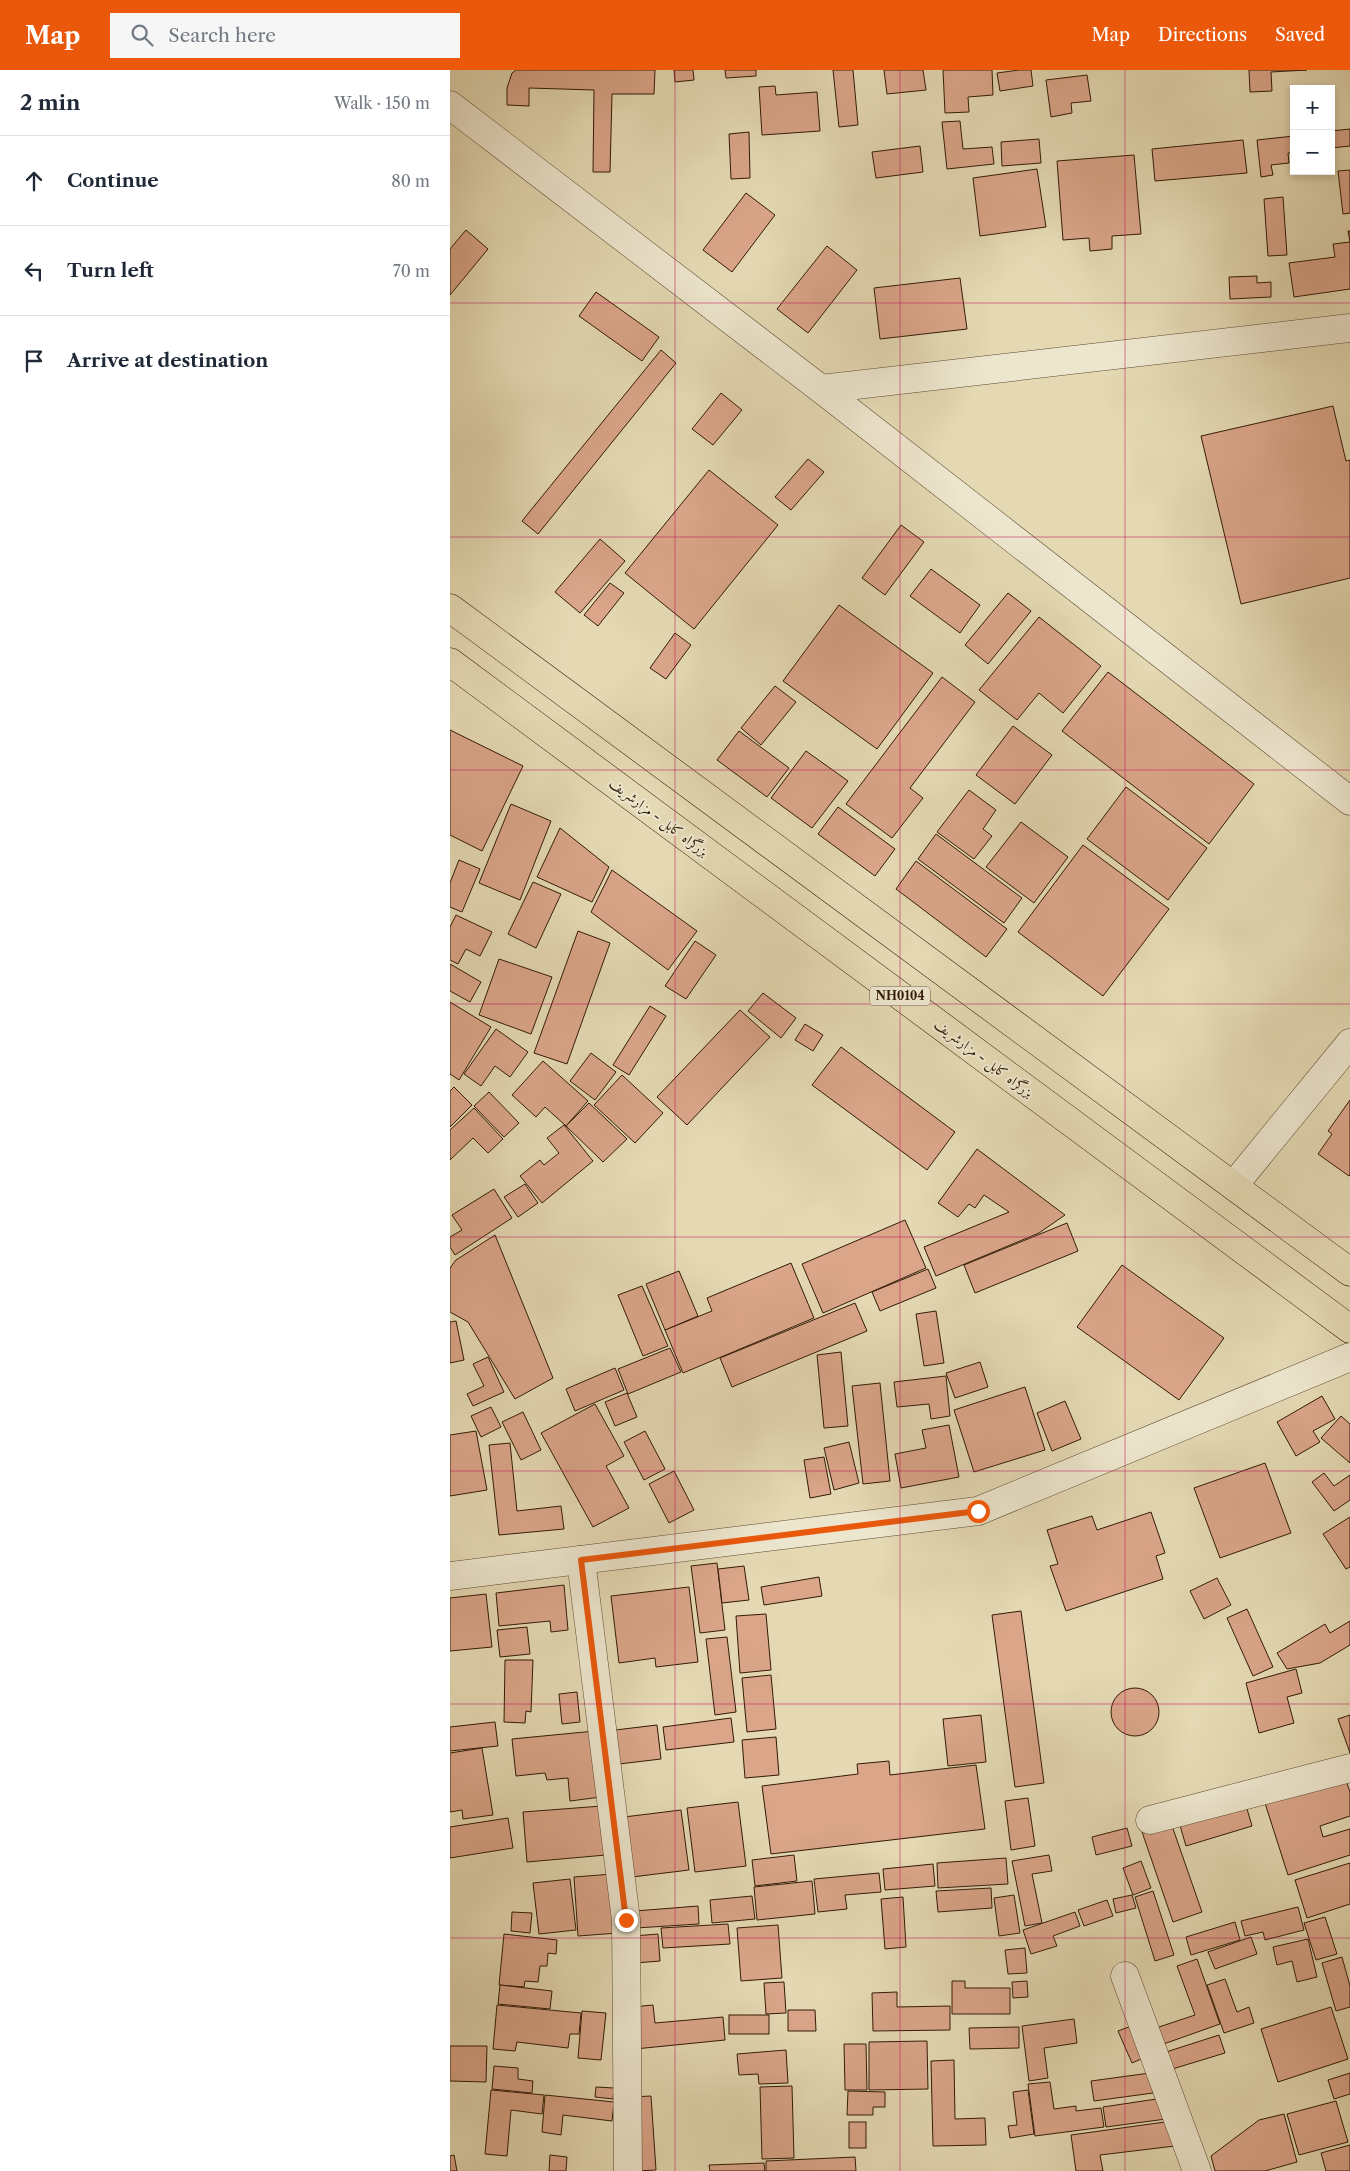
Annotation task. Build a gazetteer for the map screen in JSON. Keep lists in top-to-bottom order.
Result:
{
  "streets": {
    "highway": ["بزرگراه کابل - مزارشریف", "NH0104"]
  },
  "page": {
    "header": "Map",
    "search": "Search here",
    "nav": ["Map", "Directions", "Saved"],
    "heading": ["2 min", "Walk · 150 m"],
    "map_buttons": ["+", "−"],
    "list": [
      ["Continue", "80 m"],
      ["Turn left", "70 m"],
      "Arrive at destination"
    ]
  }
}
